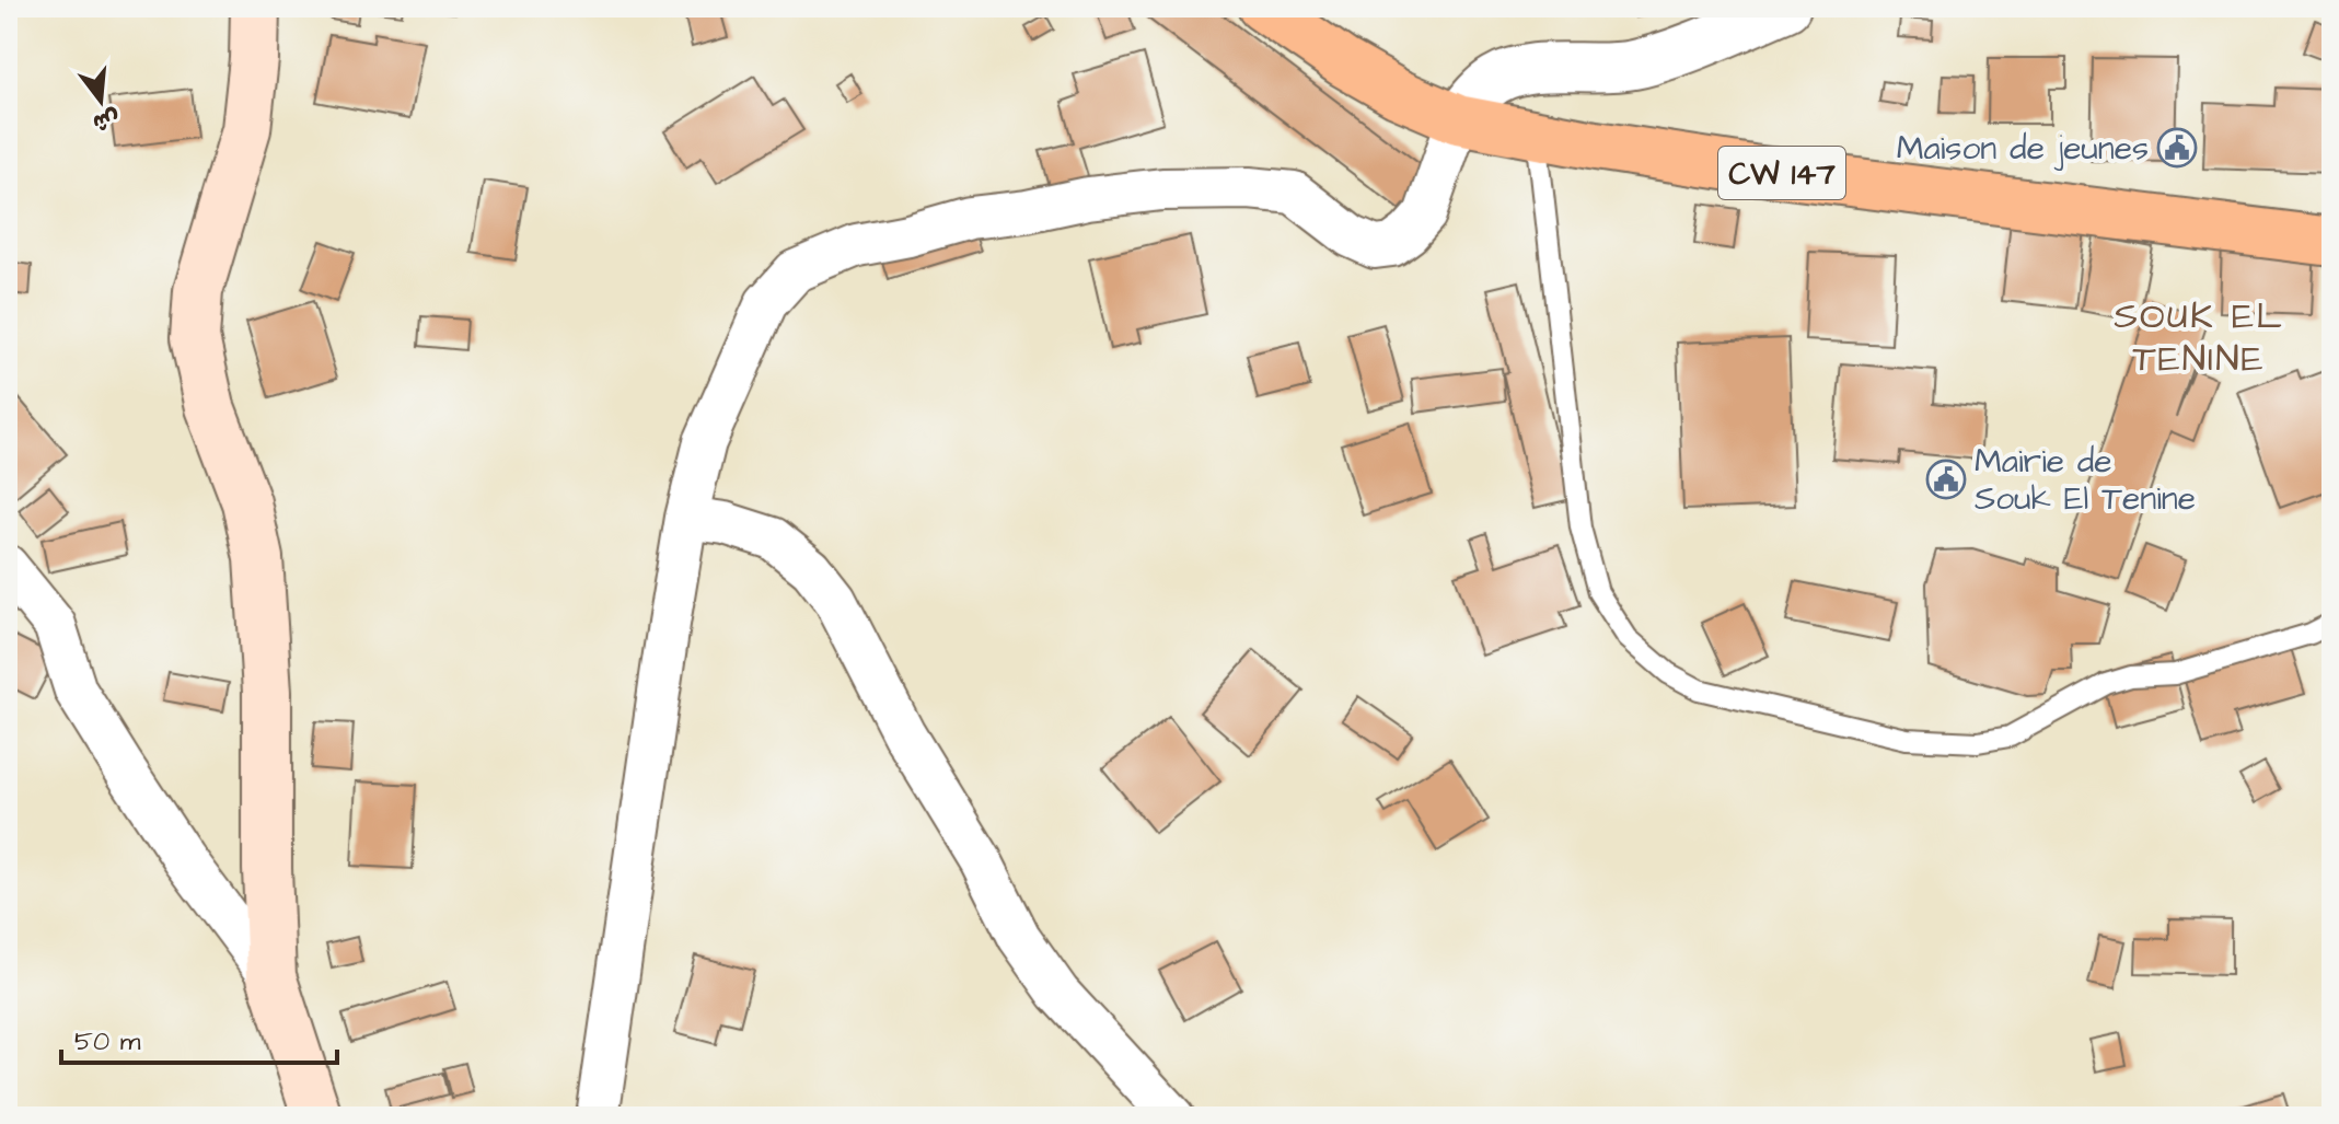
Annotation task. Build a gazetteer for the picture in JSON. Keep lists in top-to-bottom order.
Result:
{
  "streets": {
    "main road": ["CW 147"]
  },
  "districts": ["SOUK EL TENINE"],
  "places": {
    "public building": ["Maison de jeunes", "Mairie de Souk El Tenine"]
  },
  "scale_bar": "50 m",
  "north": "bottom"
}
